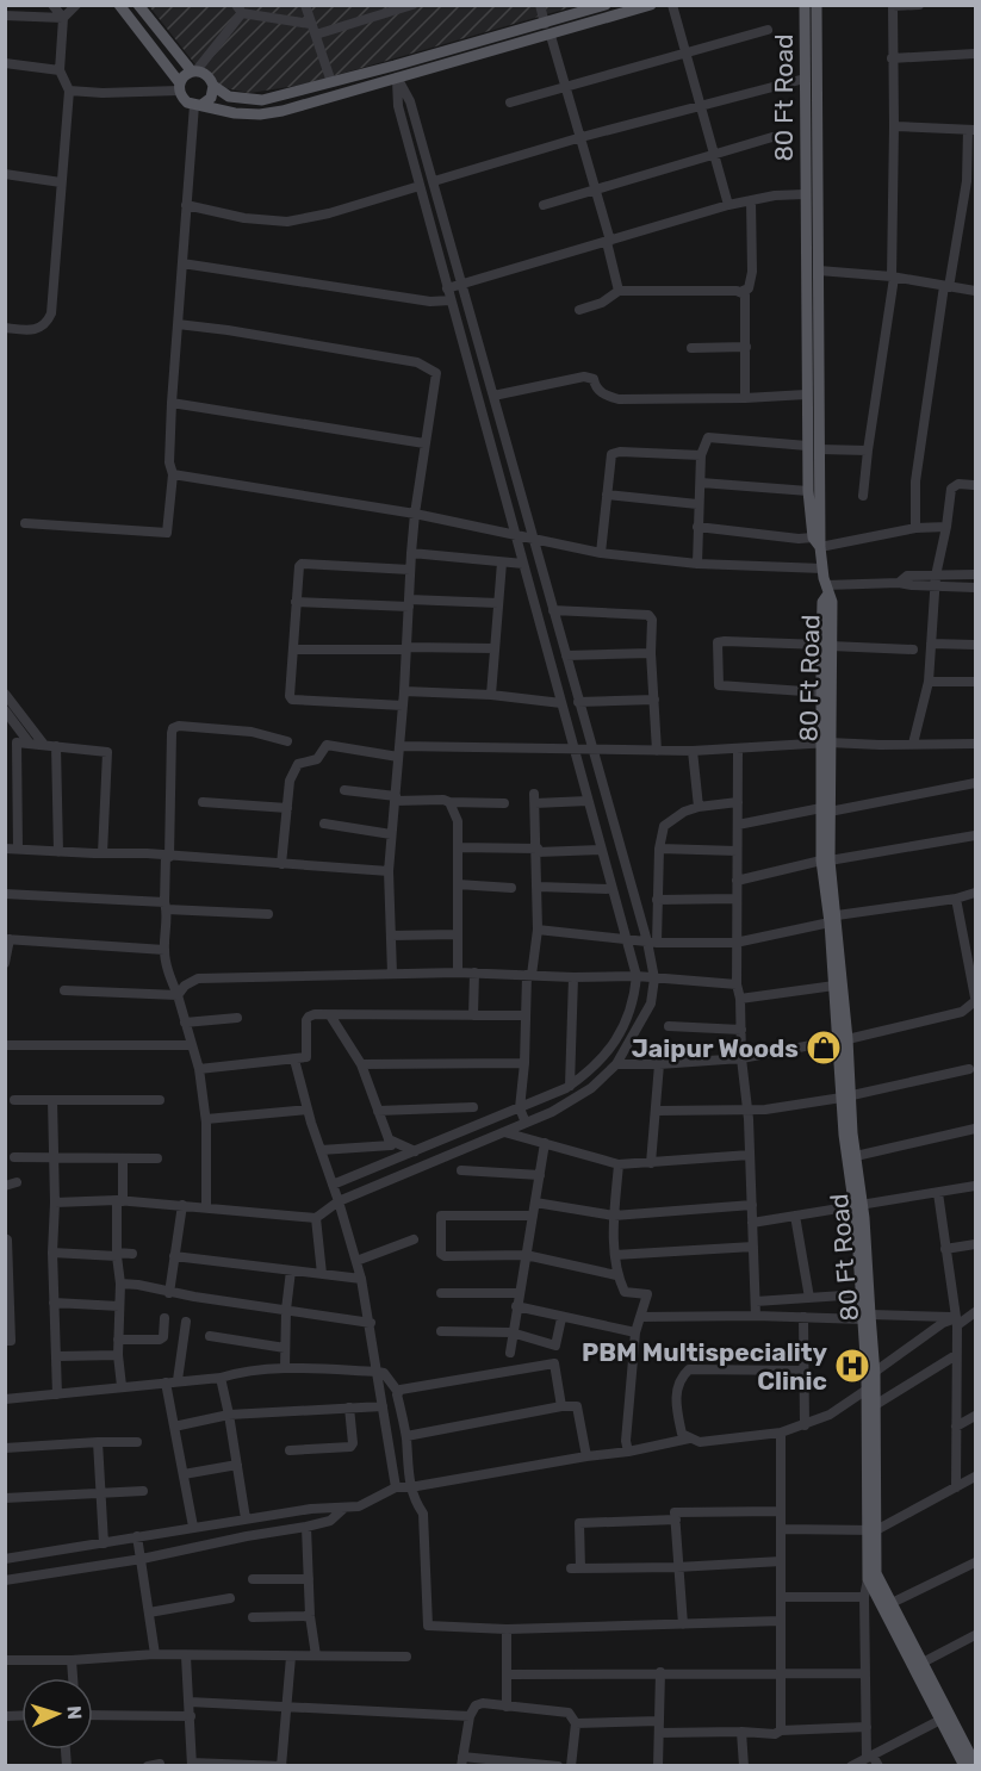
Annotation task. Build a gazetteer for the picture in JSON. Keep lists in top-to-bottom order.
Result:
{
  "streets": {
    "main road": ["80 Ft Road"]
  },
  "places": {
    "shop": ["Jaipur Woods"],
    "hospital": ["PBM Multispeciality Clinic"]
  },
  "north": "right"
}
